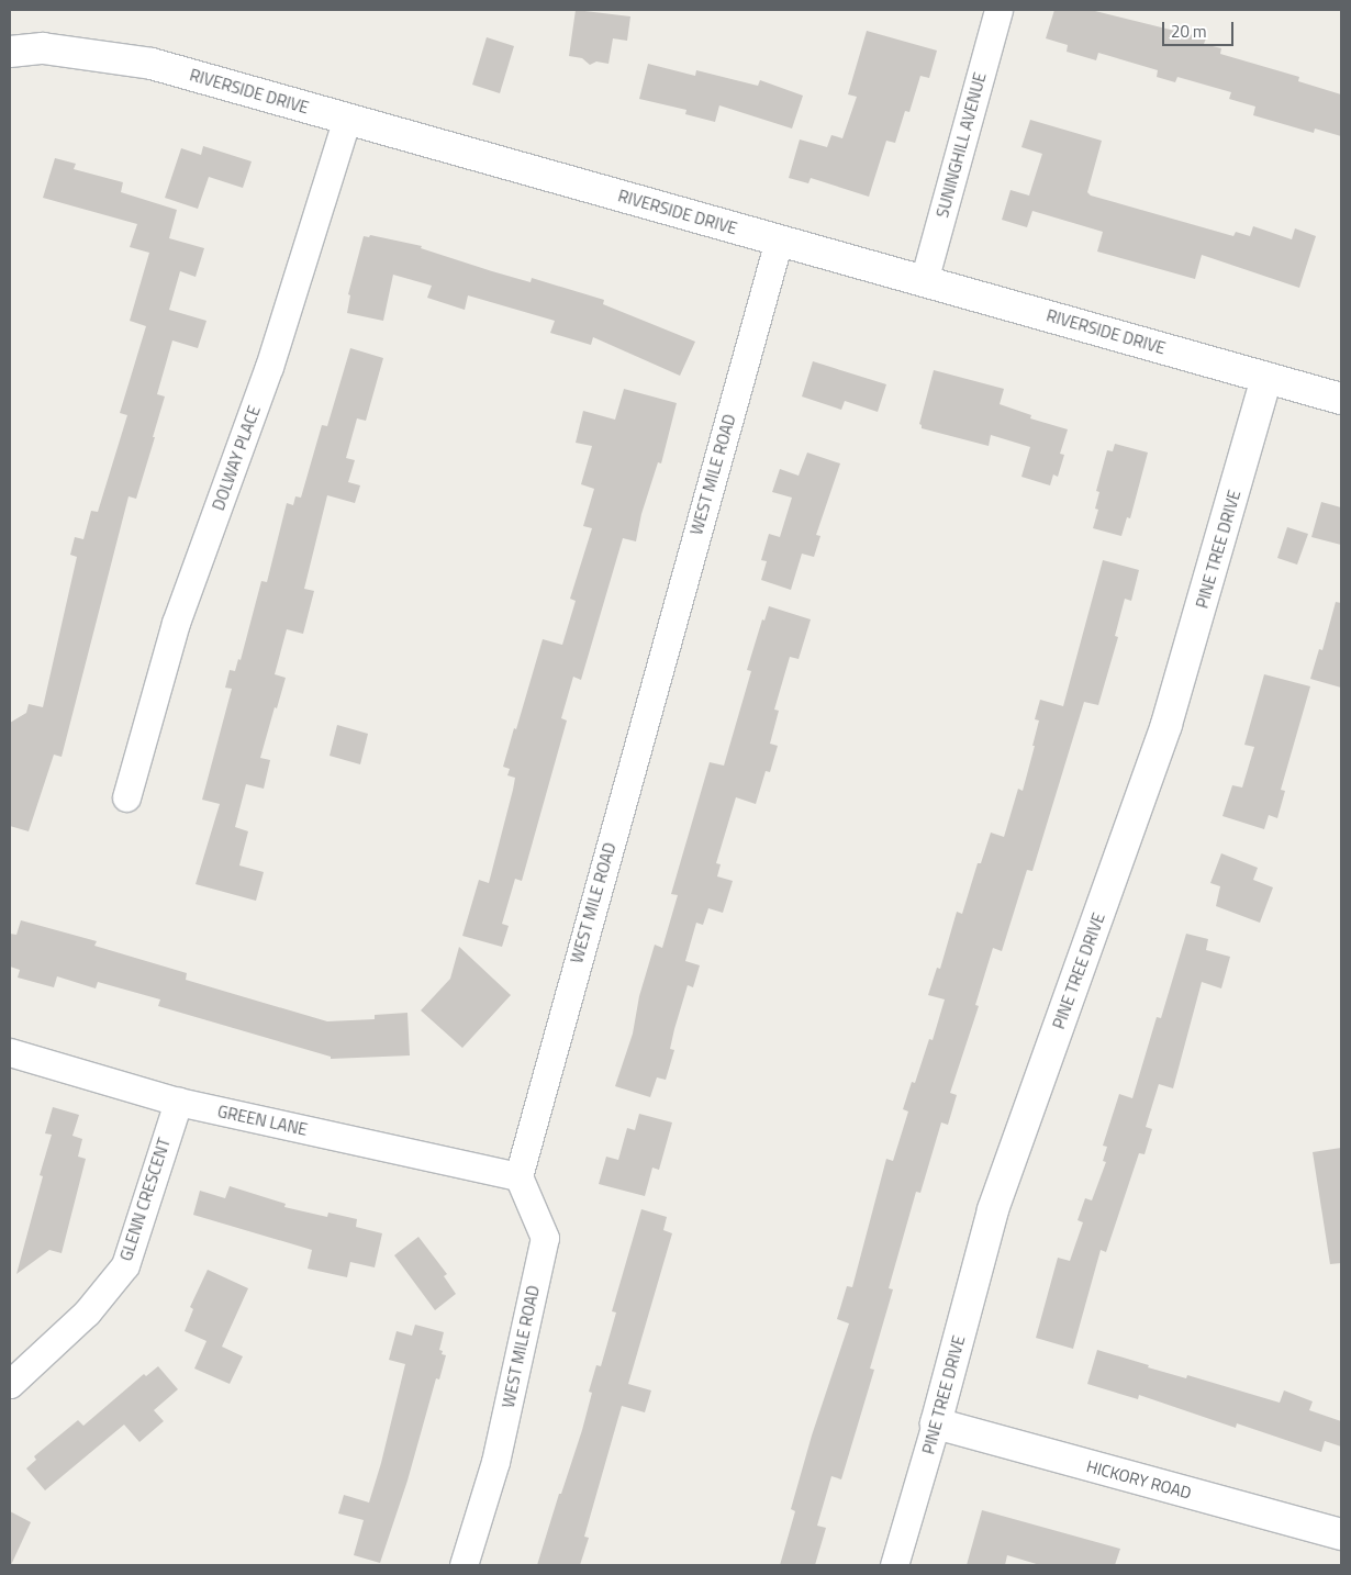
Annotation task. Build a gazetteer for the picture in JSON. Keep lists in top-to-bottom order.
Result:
{
  "streets": {
    "street": [
      "RIVERSIDE DRIVE",
      "SUNINGHILL AVENUE",
      "DOLWAY PLACE",
      "WEST MILE ROAD",
      "PINE TREE DRIVE",
      "GREEN LANE",
      "GLENN CRESCENT",
      "HICKORY ROAD"
    ]
  },
  "crossings": [
    ["RIVERSIDE DRIVE", "SUNINGHILL AVENUE"],
    ["RIVERSIDE DRIVE", "DOLWAY PLACE"],
    ["RIVERSIDE DRIVE", "WEST MILE ROAD"],
    ["RIVERSIDE DRIVE", "PINE TREE DRIVE"],
    ["WEST MILE ROAD", "GREEN LANE"],
    ["PINE TREE DRIVE", "HICKORY ROAD"],
    ["GREEN LANE", "GLENN CRESCENT"]
  ],
  "scale_bar": "20 m"
}
